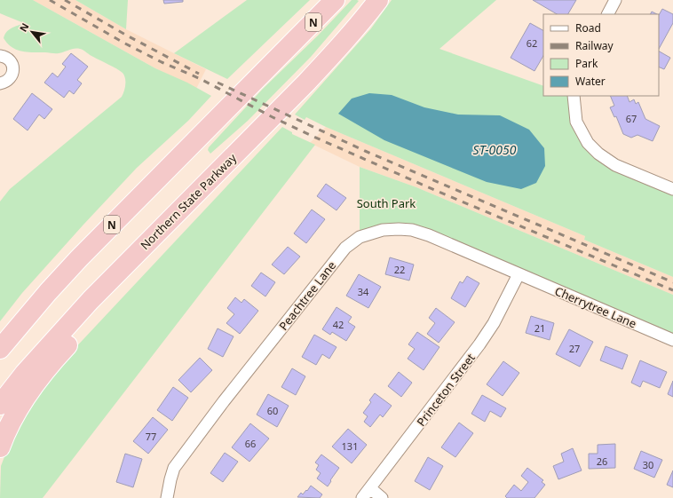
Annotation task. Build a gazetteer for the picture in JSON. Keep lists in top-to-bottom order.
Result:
{
  "streets": {
    "highway": ["N", "Northern State Parkway"],
    "street": ["Peachtree Lane", "Cherrytree Lane", "Princeton Street"]
  },
  "crossings": [
    ["Peachtree Lane", "Cherrytree Lane"],
    ["Peachtree Lane", "Princeton Street"],
    ["Cherrytree Lane", "Princeton Street"]
  ],
  "water": ["ST-0050"],
  "parks": ["South Park"],
  "house_numbers": [
    "62",
    "67",
    "22",
    "34",
    "42",
    "21",
    "27",
    "60",
    "77",
    "66",
    "131",
    "26",
    "30"
  ],
  "legend": [
    "Road",
    "Railway",
    "Park",
    "Water"
  ],
  "north": "top left"
}
